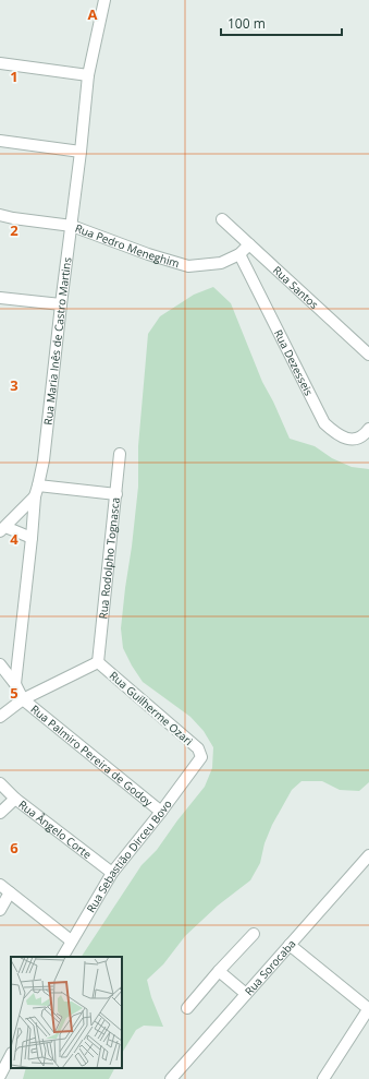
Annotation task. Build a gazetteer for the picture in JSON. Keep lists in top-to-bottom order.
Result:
{
  "streets": {
    "street": [
      "Rua Pedro Meneghim",
      "Rua Santos",
      "Rua Maria Inês de Castro Martins",
      "Rua Dezesseis",
      "Rua Rodolpho Tognasca",
      "Rua Guilherme Ozari",
      "Rua Palmiro Pereira de Godoy",
      "Rua Ângelo Corte",
      "Rua Sebastião Dirceu Bovo",
      "Rua Sorocaba"
    ]
  },
  "crossings": [
    ["Rua Pedro Meneghim", "Rua Santos"],
    ["Rua Pedro Meneghim", "Rua Maria Inês de Castro Martins"],
    ["Rua Pedro Meneghim", "Rua Dezesseis"],
    ["Rua Maria Inês de Castro Martins", "Rua Palmiro Pereira de Godoy"],
    ["Rua Rodolpho Tognasca", "Rua Guilherme Ozari"],
    ["Rua Guilherme Ozari", "Rua Sebastião Dirceu Bovo"],
    ["Rua Palmiro Pereira de Godoy", "Rua Sebastião Dirceu Bovo"],
    ["Rua Ângelo Corte", "Rua Sebastião Dirceu Bovo"]
  ],
  "scale_bar": "100 m",
  "grid": {
    "columns": ["A"],
    "rows": [
      "1",
      "2",
      "3",
      "4",
      "5",
      "6"
    ]
  }
}
